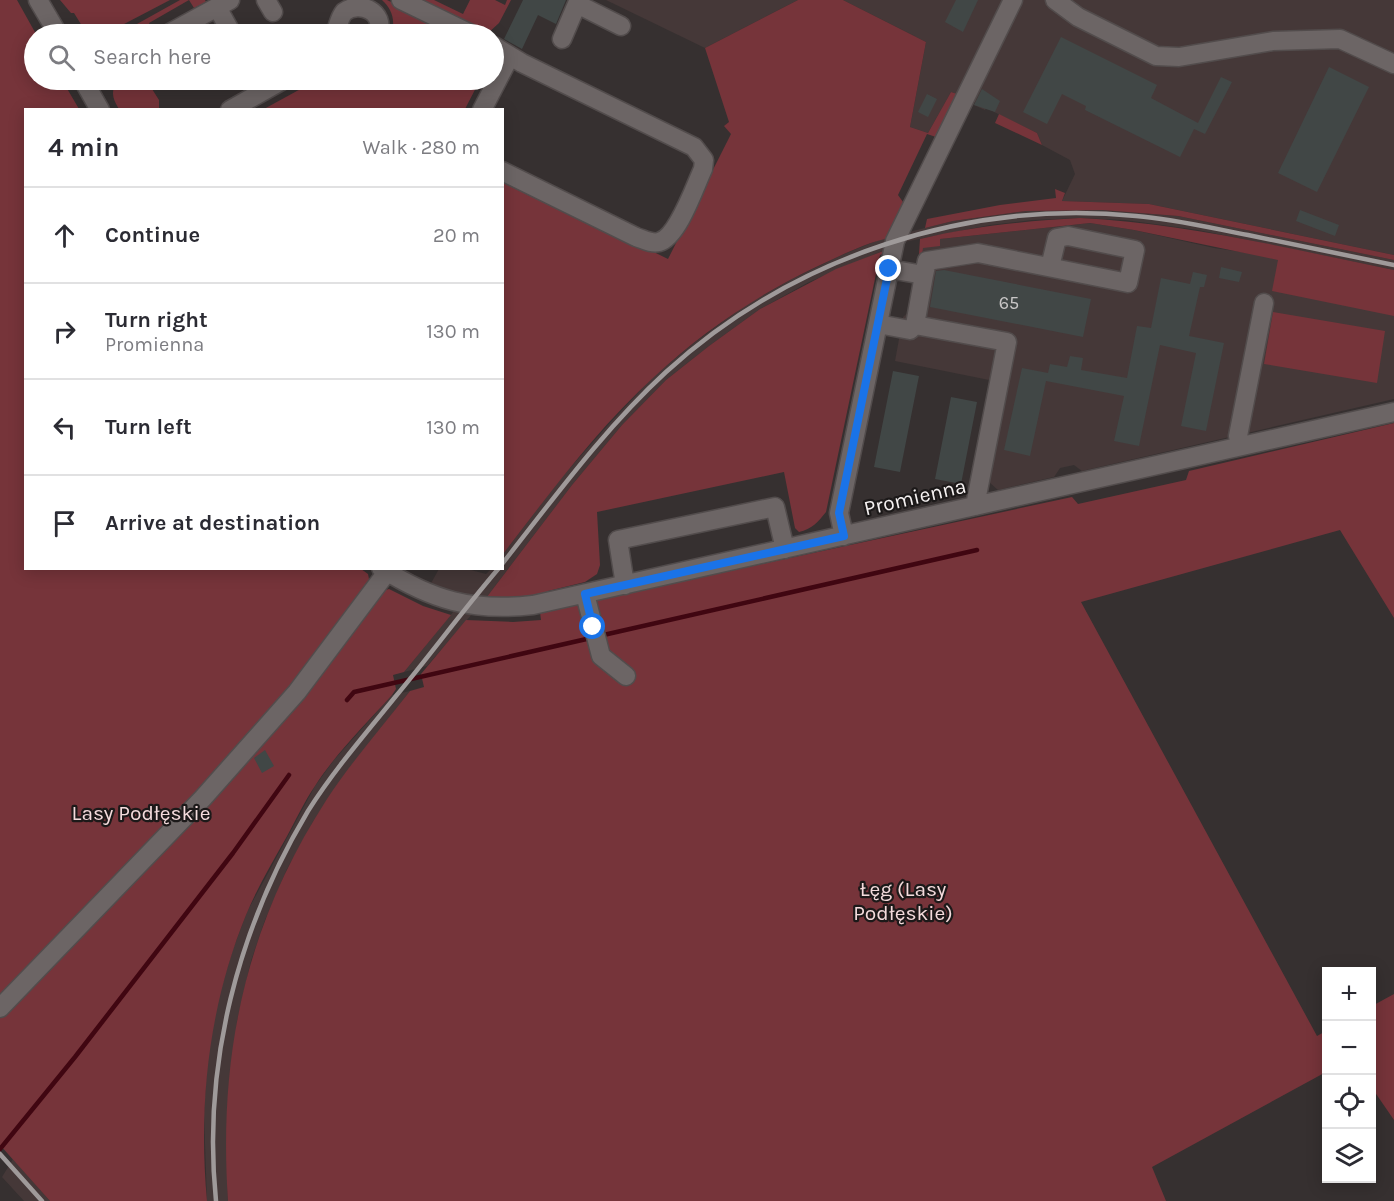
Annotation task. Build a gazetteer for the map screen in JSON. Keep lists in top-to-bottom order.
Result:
{
  "streets": {
    "street": ["Promienna"]
  },
  "parks": ["Lasy Podłęskie", "Łęg (Lasy Podłęskie)"],
  "house_numbers": ["65"],
  "page": {
    "search": "Search here",
    "heading": ["4 min", "Walk · 280 m"],
    "list": [
      ["Continue", "20 m"],
      ["Turn right", "Promienna", "130 m"],
      ["Turn left", "130 m"],
      "Arrive at destination"
    ],
    "map_buttons": ["+", "−"]
  }
}
